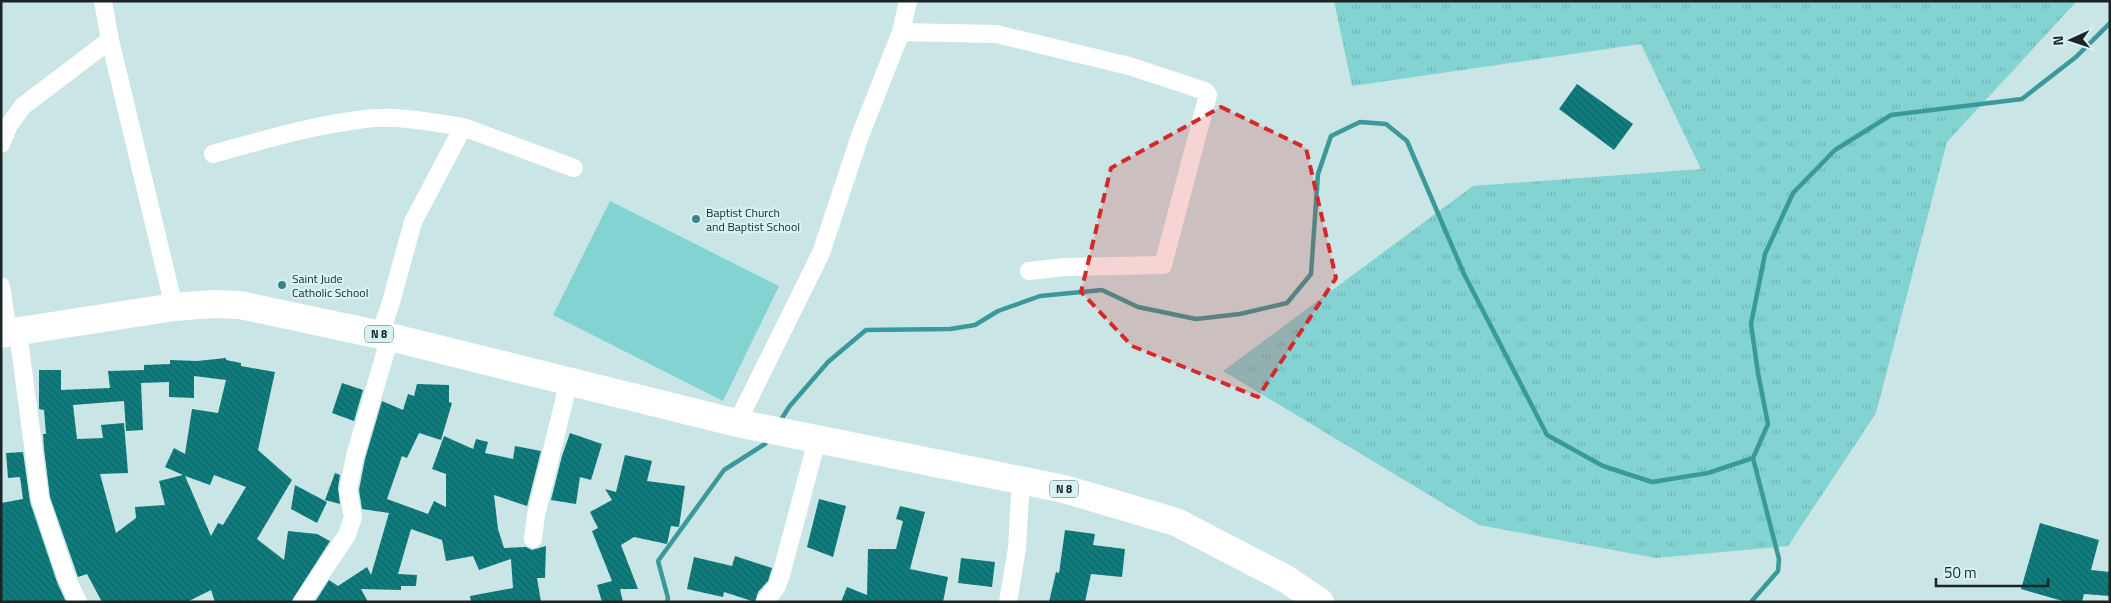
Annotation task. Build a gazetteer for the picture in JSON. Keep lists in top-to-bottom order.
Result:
{
  "streets": {
    "highway": ["N 8"]
  },
  "places": ["Baptist Church and Baptist School", "Saint Jude Catholic School"],
  "scale_bar": "50 m",
  "north": "left"
}
